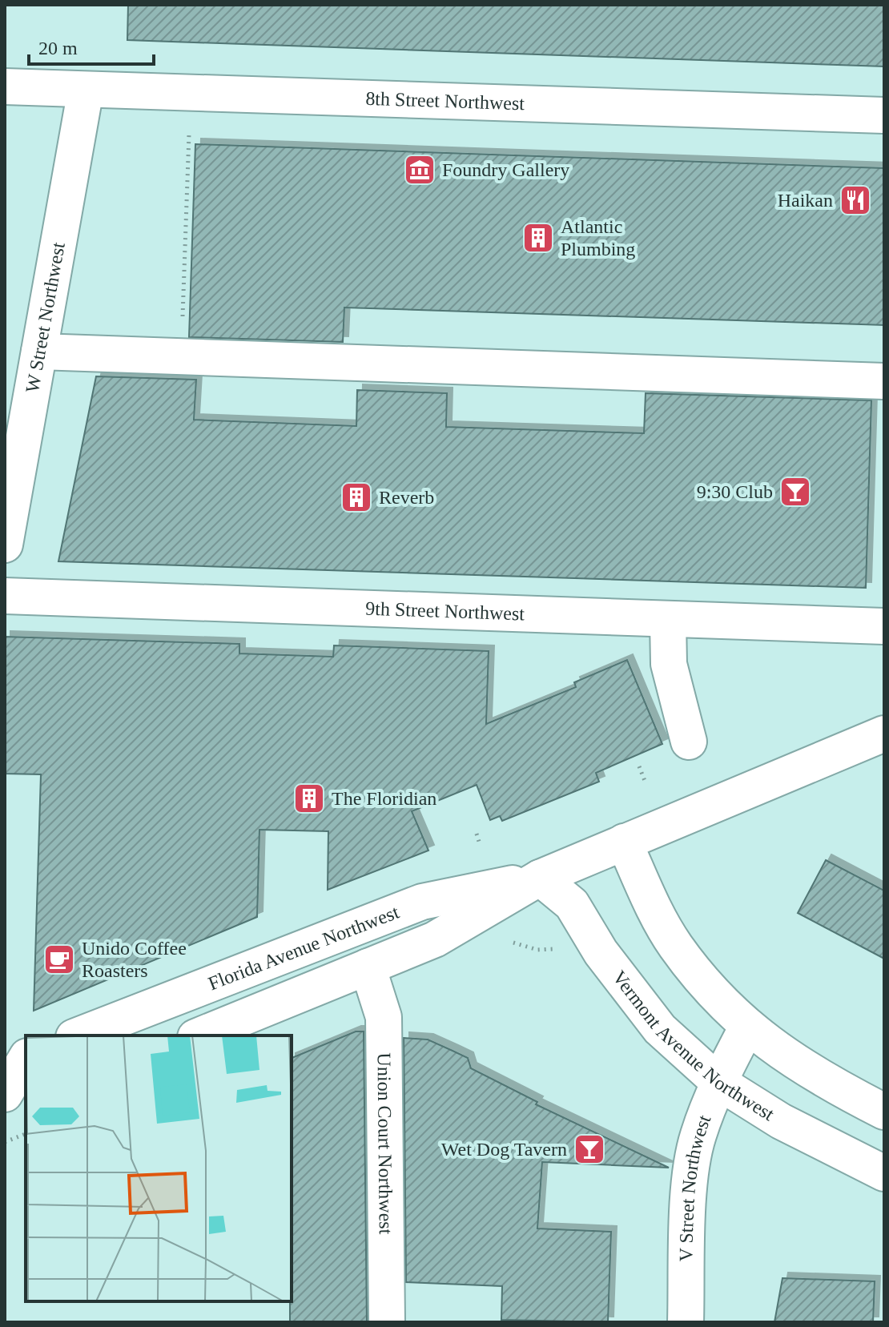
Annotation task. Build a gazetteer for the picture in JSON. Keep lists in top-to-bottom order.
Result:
{
  "streets": {
    "street": [
      "8th Street Northwest",
      "W Street Northwest",
      "9th Street Northwest",
      "Florida Avenue Northwest",
      "Vermont Avenue Northwest",
      "Union Court Northwest",
      "V Street Northwest"
    ]
  },
  "crossings": [
    ["8th Street Northwest", "W Street Northwest"],
    ["Florida Avenue Northwest", "Vermont Avenue Northwest"],
    ["Florida Avenue Northwest", "Union Court Northwest"],
    ["Vermont Avenue Northwest", "V Street Northwest"]
  ],
  "places": {
    "museum": ["Foundry Gallery"],
    "restaurant": ["Haikan"],
    "building": ["Atlantic Plumbing", "Reverb", "The Floridian"],
    "bar": ["9:30 Club", "Wet Dog Tavern"],
    "cafe": ["Unido Coffee Roasters"]
  },
  "scale_bar": "20 m"
}
